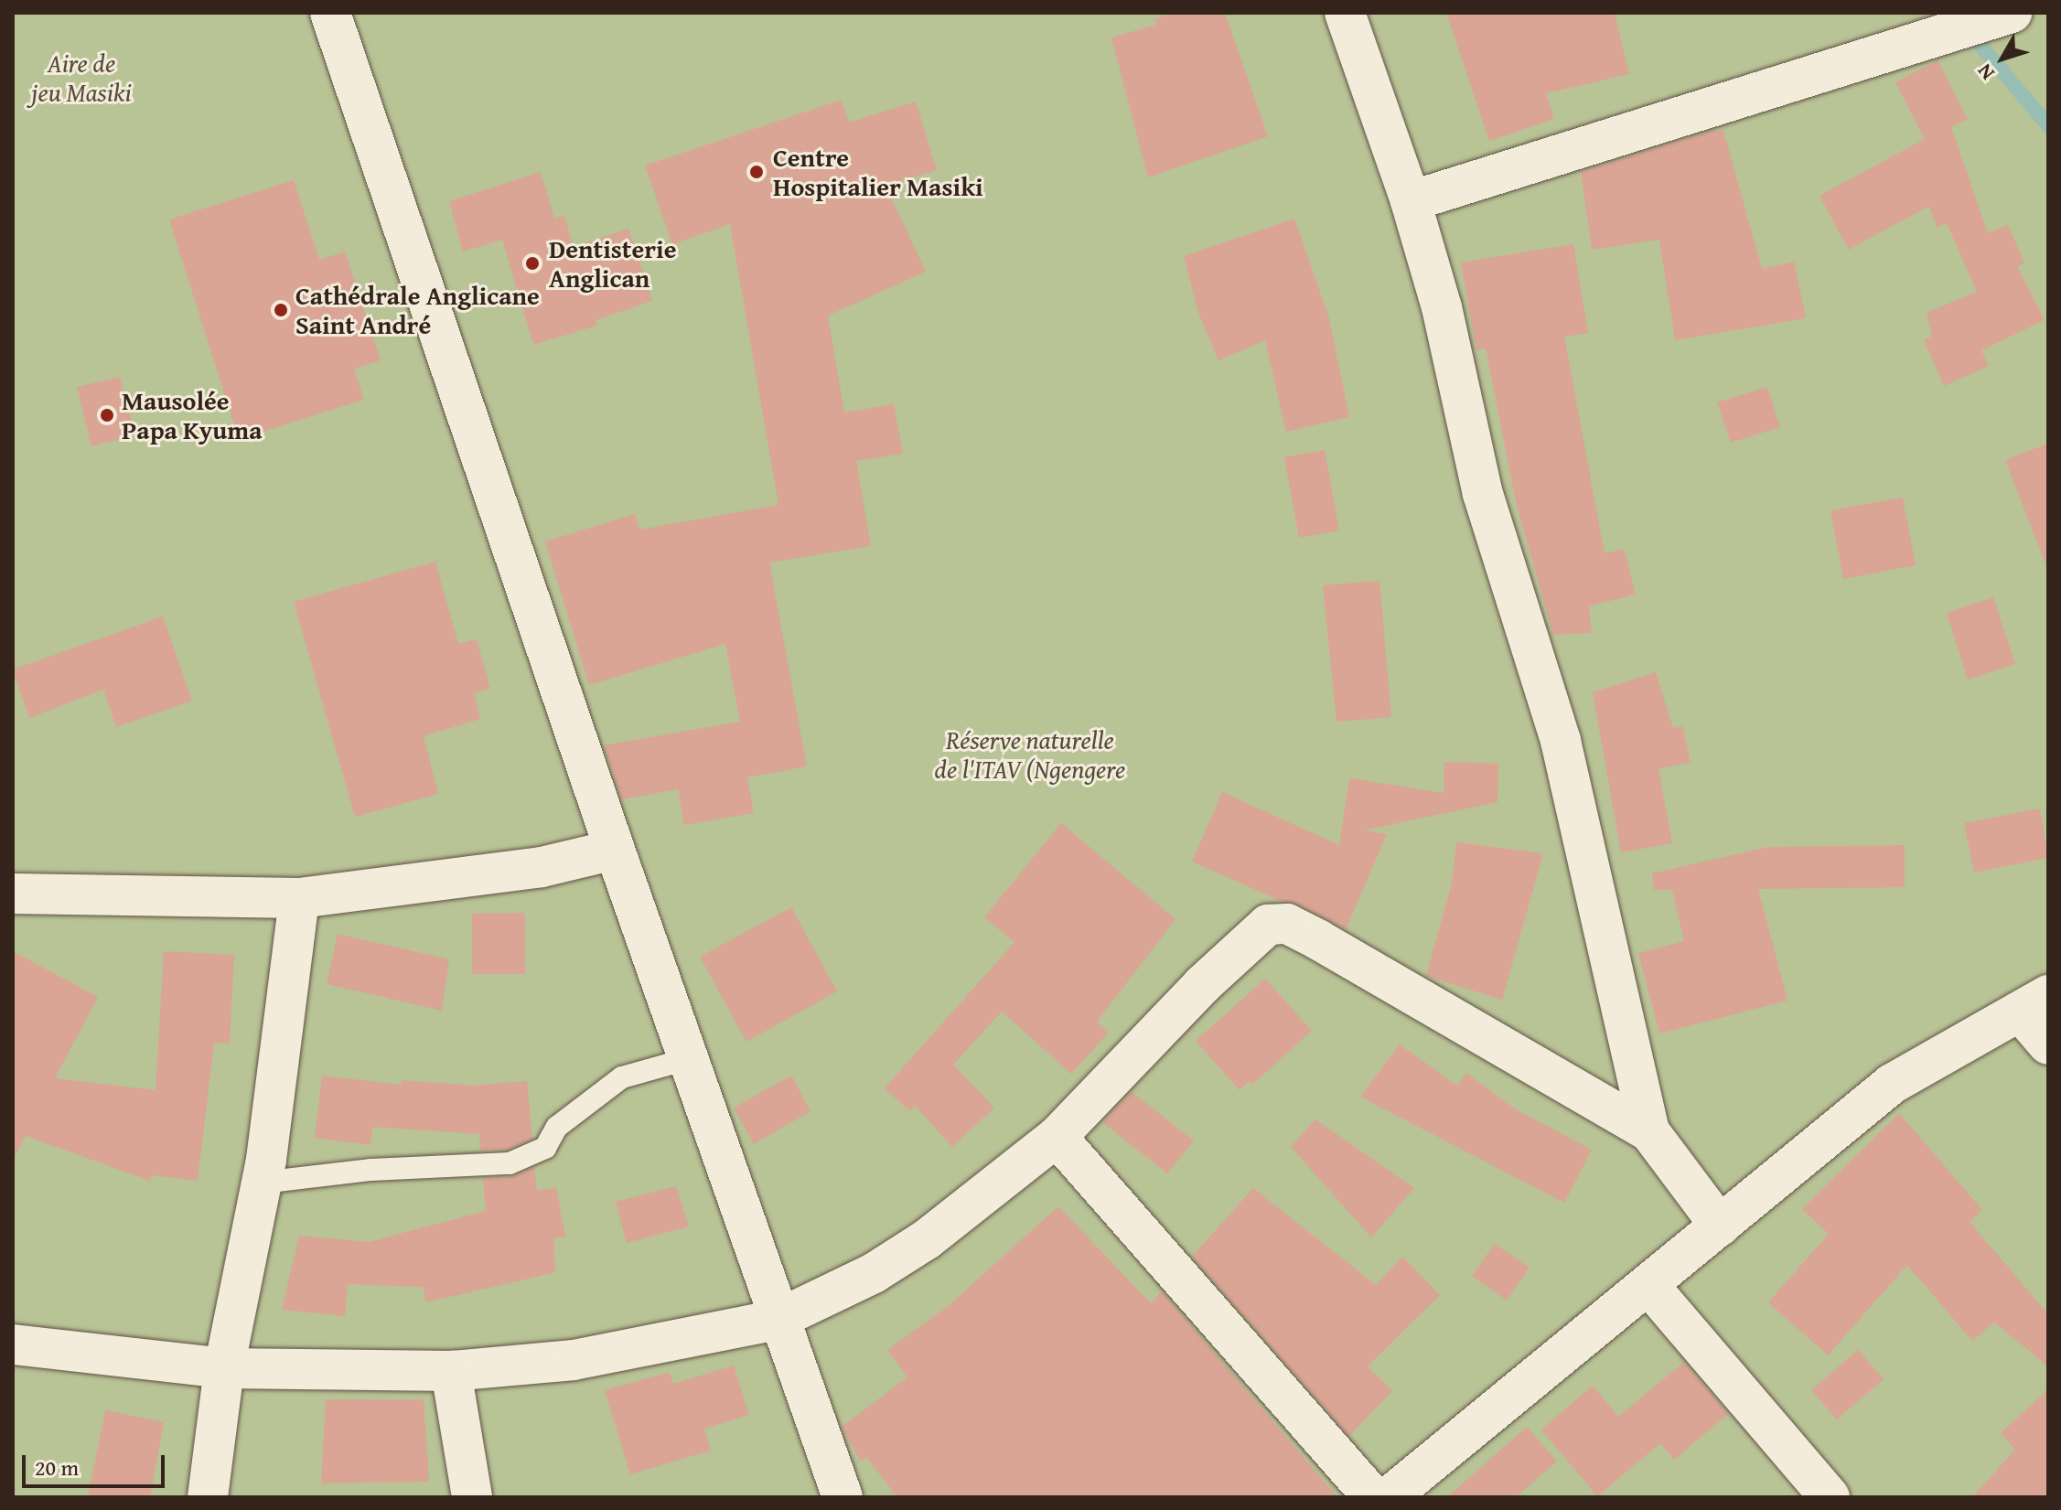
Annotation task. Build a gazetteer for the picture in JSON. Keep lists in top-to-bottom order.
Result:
{
  "parks": ["Aire de jeu Masiki", "Réserve naturelle de l'ITAV (Ngengere"],
  "places": [
    "Centre Hospitalier Masiki",
    "Dentisterie Anglican",
    "Cathédrale Anglicane Saint André",
    "Mausolée Papa Kyuma"
  ],
  "scale_bar": "20 m",
  "north": "bottom left"
}
